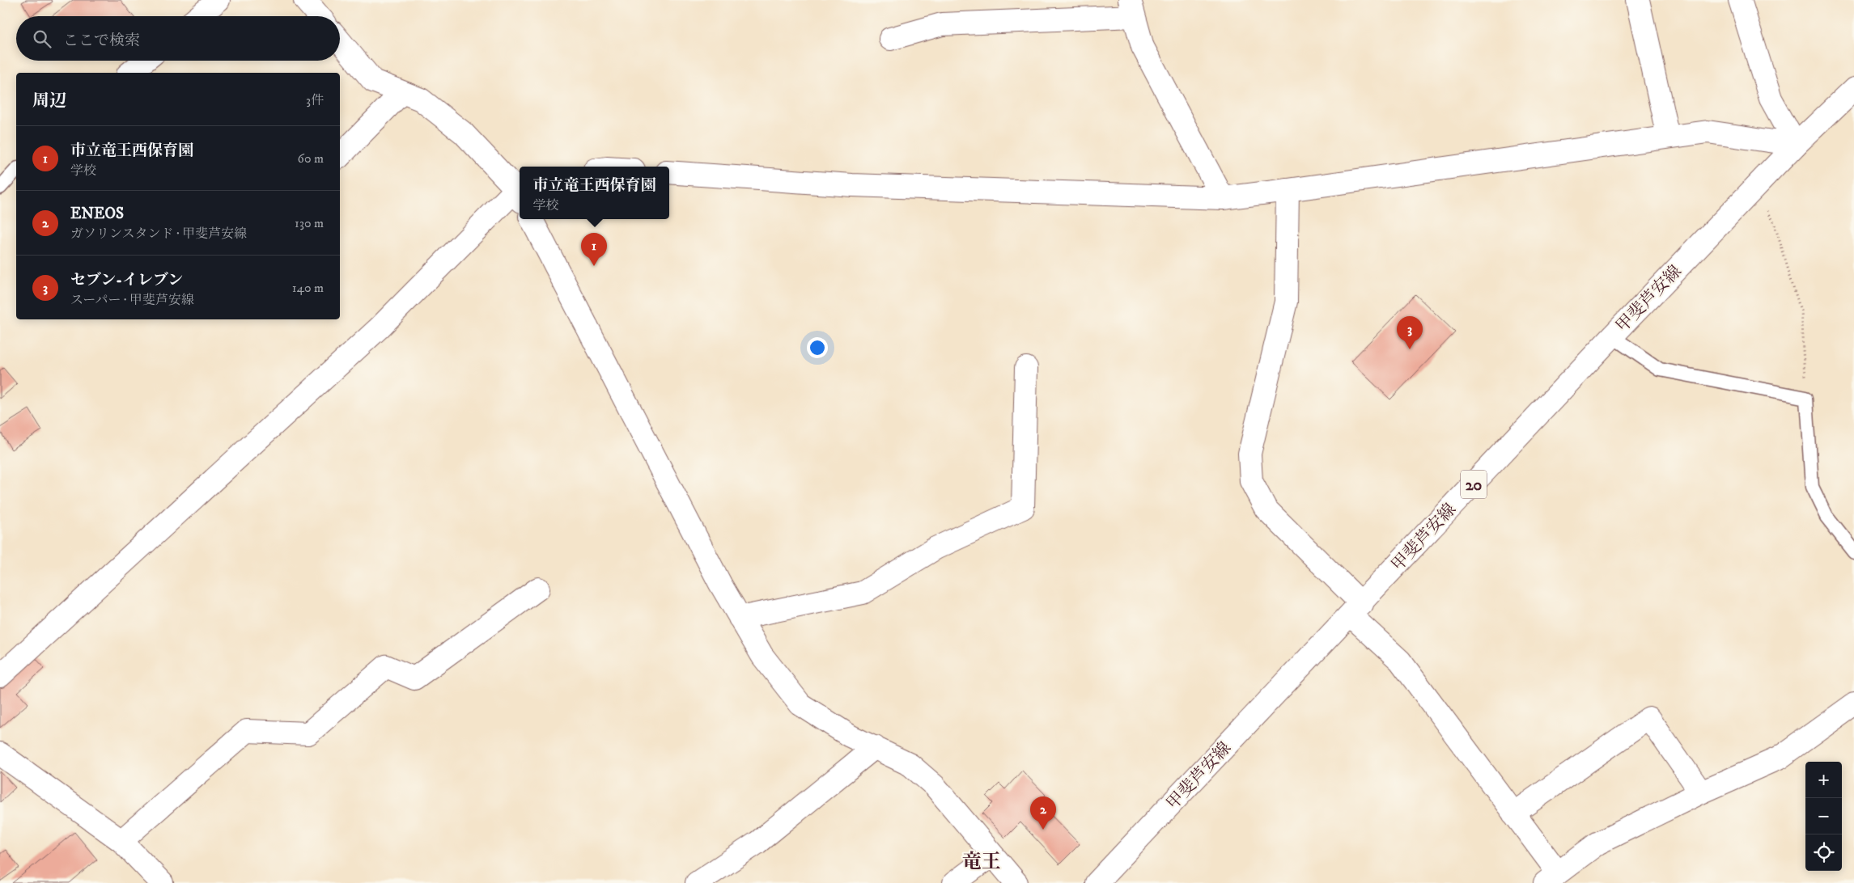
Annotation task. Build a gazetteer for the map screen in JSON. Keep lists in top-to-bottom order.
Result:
{
  "streets": {
    "street": ["甲斐芦安線", "20"]
  },
  "districts": ["竜王"],
  "page": {
    "search": "ここで検索",
    "heading": ["周辺", "3件"],
    "list": [
      {
        "mark": "1",
        "name": "市立竜王西保育園",
        "note": "学校",
        "value": "60 m"
      },
      {
        "mark": "2",
        "name": "ENEOS",
        "note": "ガソリンスタンド · 甲斐芦安線",
        "value": "130 m"
      },
      {
        "mark": "3",
        "name": "セブン-イレブン",
        "note": "スーパー · 甲斐芦安線",
        "value": "140 m"
      }
    ],
    "popup": ["市立竜王西保育園", "学校"],
    "pins": ["1", "3", "2"],
    "map_buttons": ["+", "−"]
  }
}
